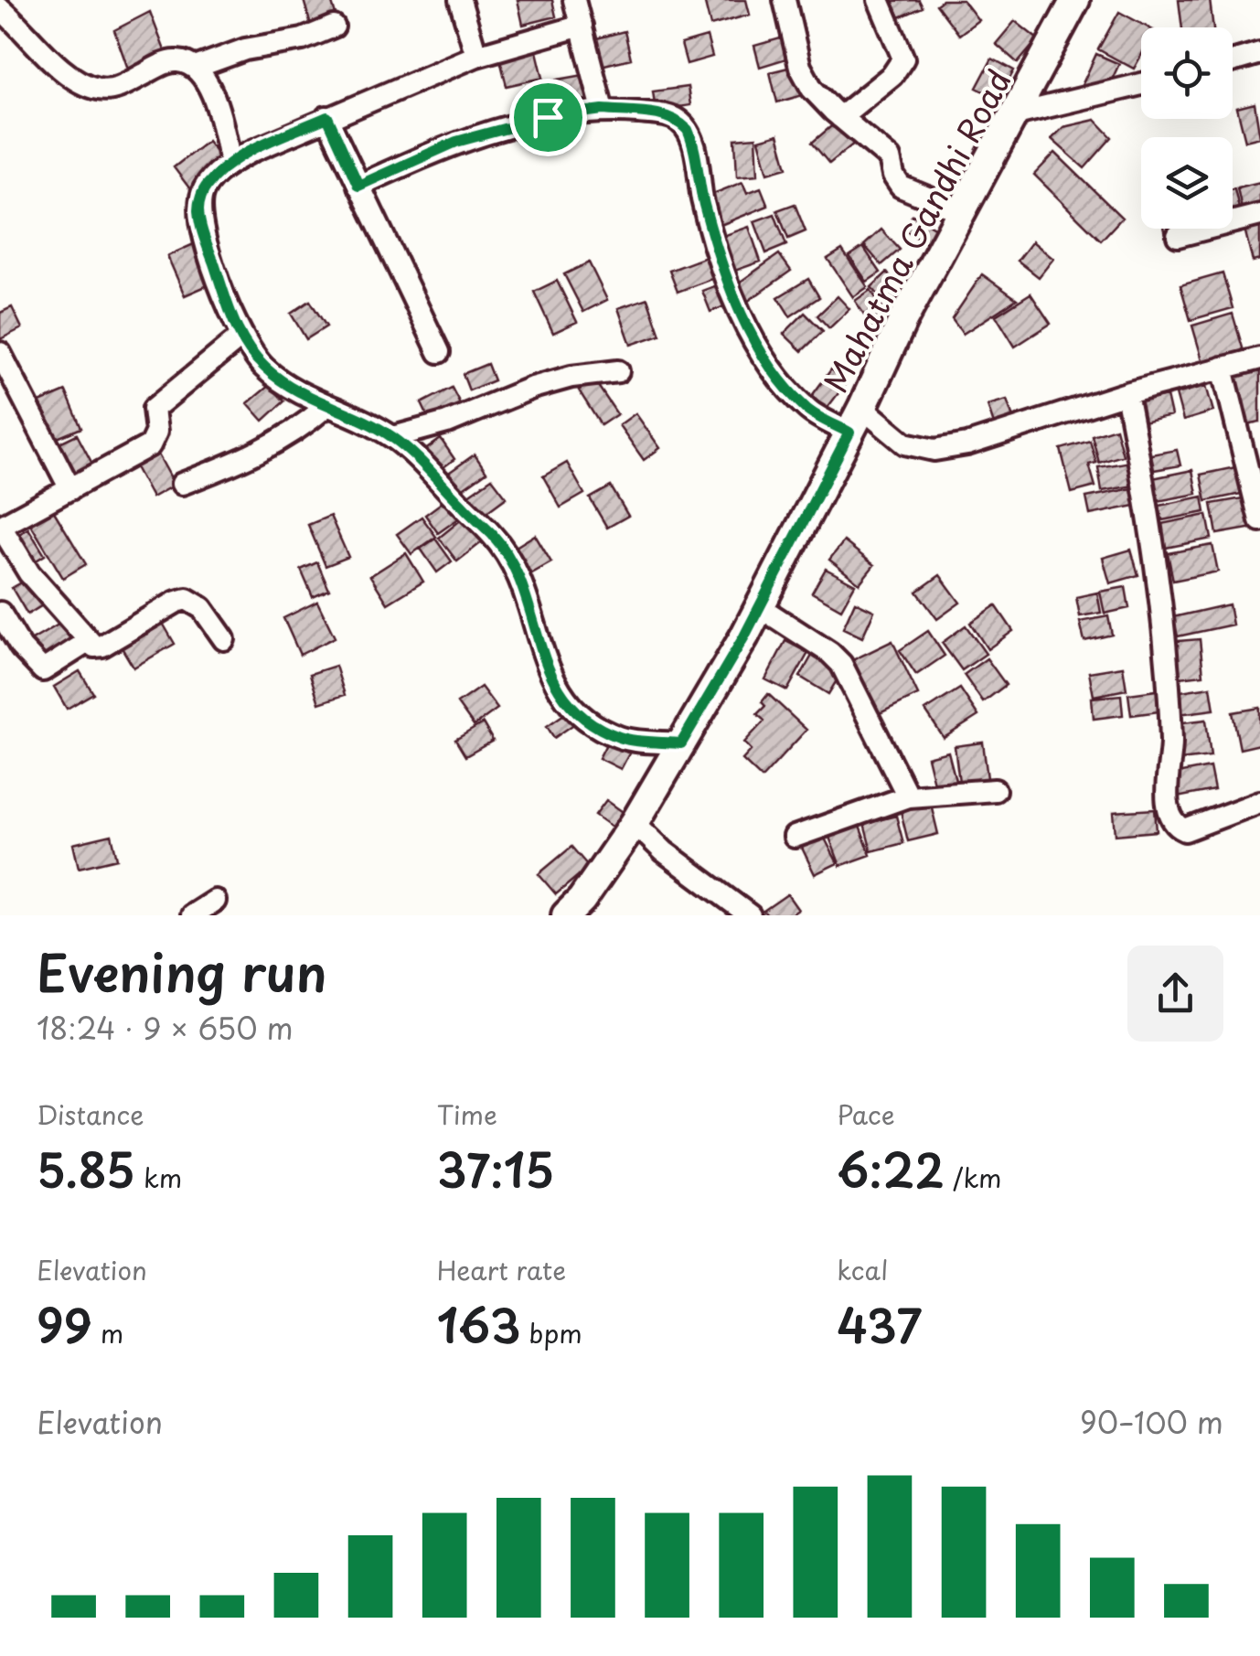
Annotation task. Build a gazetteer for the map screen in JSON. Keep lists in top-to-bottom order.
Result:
{
  "streets": {
    "main road": ["Mahatma Gandhi Road"]
  },
  "page": {
    "heading": ["Evening run", "18:24 · 9 × 650 m"],
    "stats": [
      ["Distance", "5.85 km"],
      ["Time", "37:15"],
      ["Pace", "6:22 /km"],
      ["Elevation", "99 m"],
      ["Heart rate", "163 bpm"],
      ["kcal", "437"]
    ],
    "chart": ["Elevation", "90–100 m"]
  }
}
